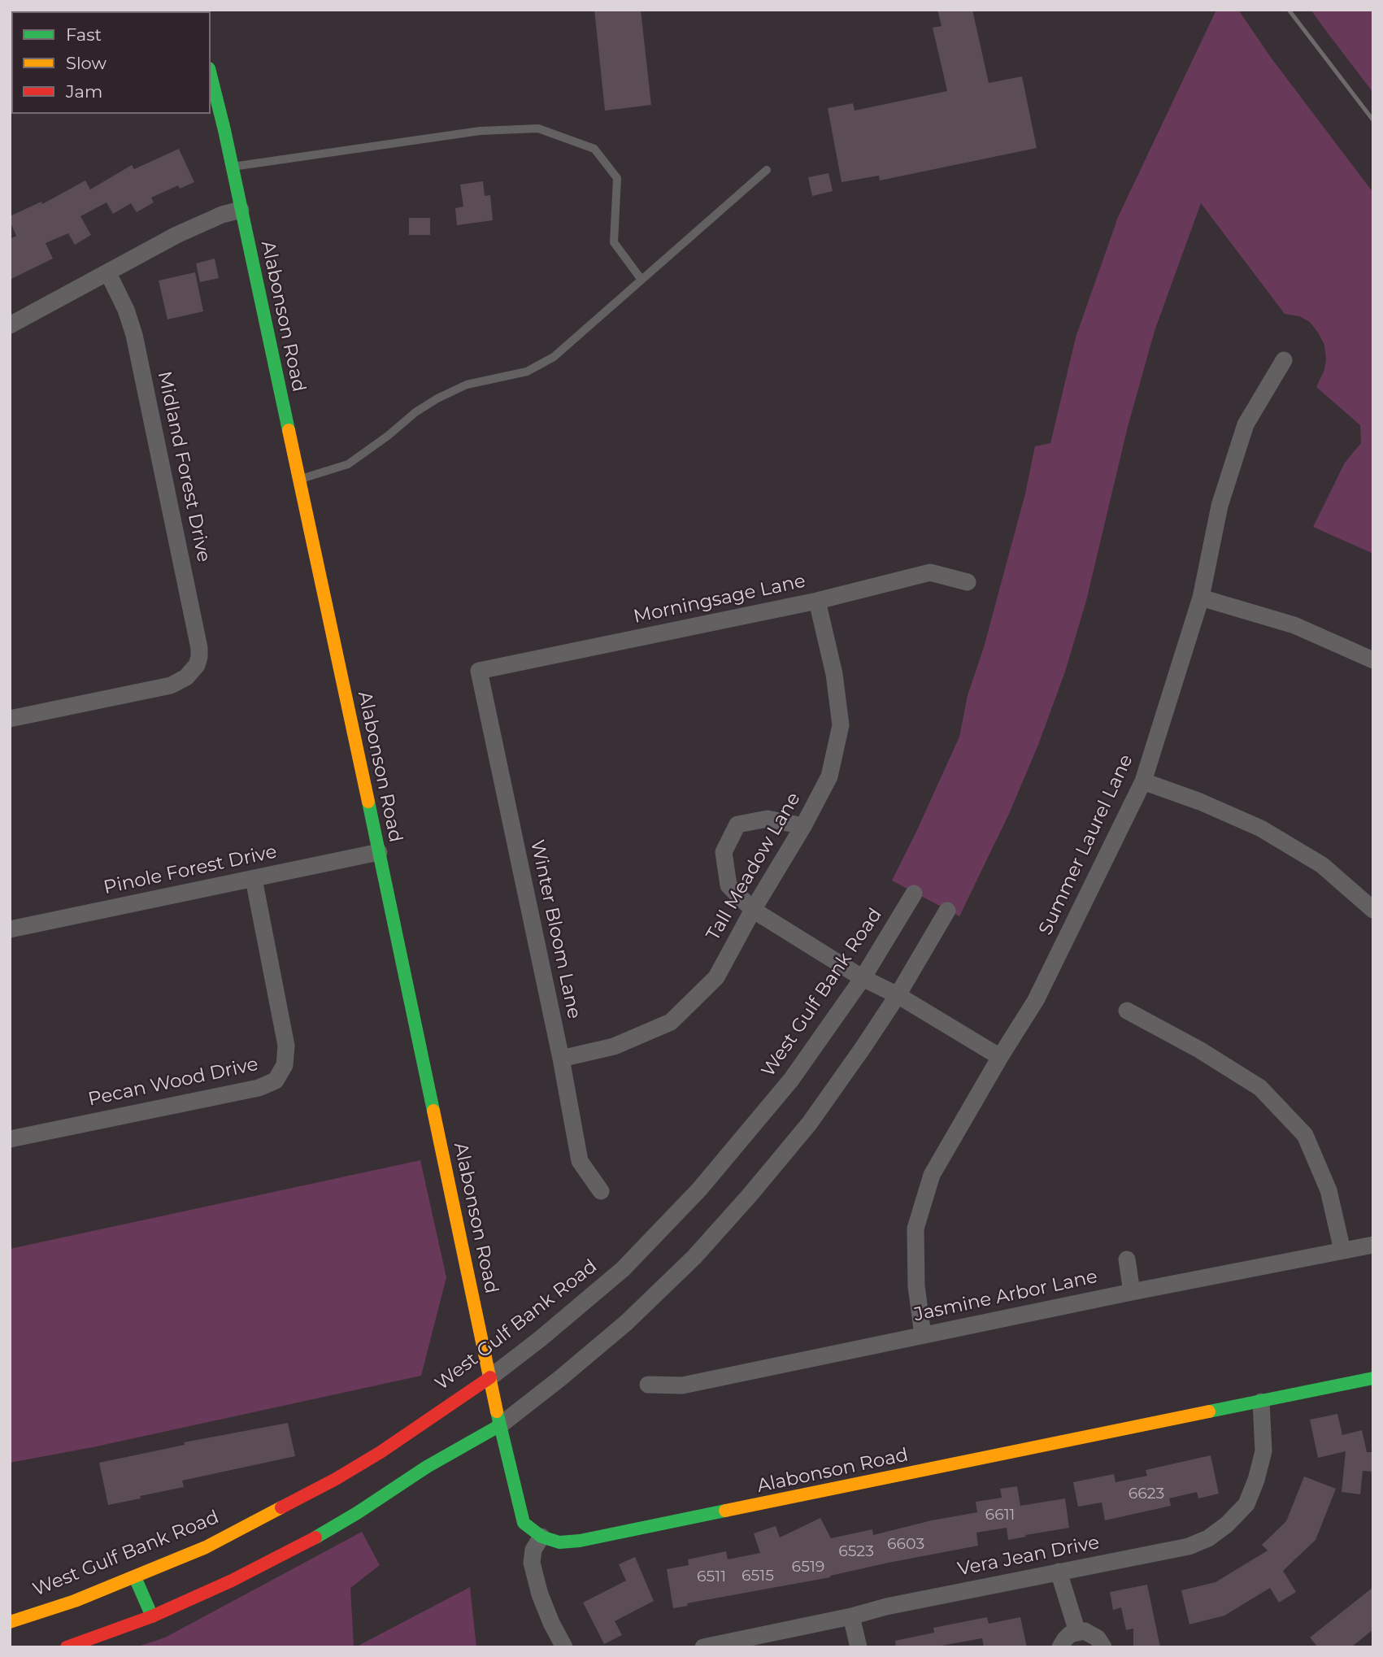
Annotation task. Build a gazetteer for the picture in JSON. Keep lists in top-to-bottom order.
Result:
{
  "streets": {
    "street": [
      "Alabonson Road",
      "Midland Forest Drive",
      "Morningsage Lane",
      "Summer Laurel Lane",
      "Tall Meadow Lane",
      "Pinole Forest Drive",
      "Winter Bloom Lane",
      "West Gulf Bank Road",
      "Pecan Wood Drive",
      "Jasmine Arbor Lane",
      "Vera Jean Drive"
    ]
  },
  "crossings": [
    ["Alabonson Road", "Pinole Forest Drive"],
    ["Alabonson Road", "West Gulf Bank Road"],
    ["Alabonson Road", "Vera Jean Drive"],
    ["Morningsage Lane", "Tall Meadow Lane"],
    ["Morningsage Lane", "Winter Bloom Lane"],
    ["Summer Laurel Lane", "Jasmine Arbor Lane"],
    ["Tall Meadow Lane", "Winter Bloom Lane"],
    ["Pinole Forest Drive", "Pecan Wood Drive"]
  ],
  "house_numbers": [
    "6623",
    "6611",
    "6603",
    "6523",
    "6519",
    "6515",
    "6511"
  ],
  "legend": ["Fast", "Slow", "Jam"]
}
